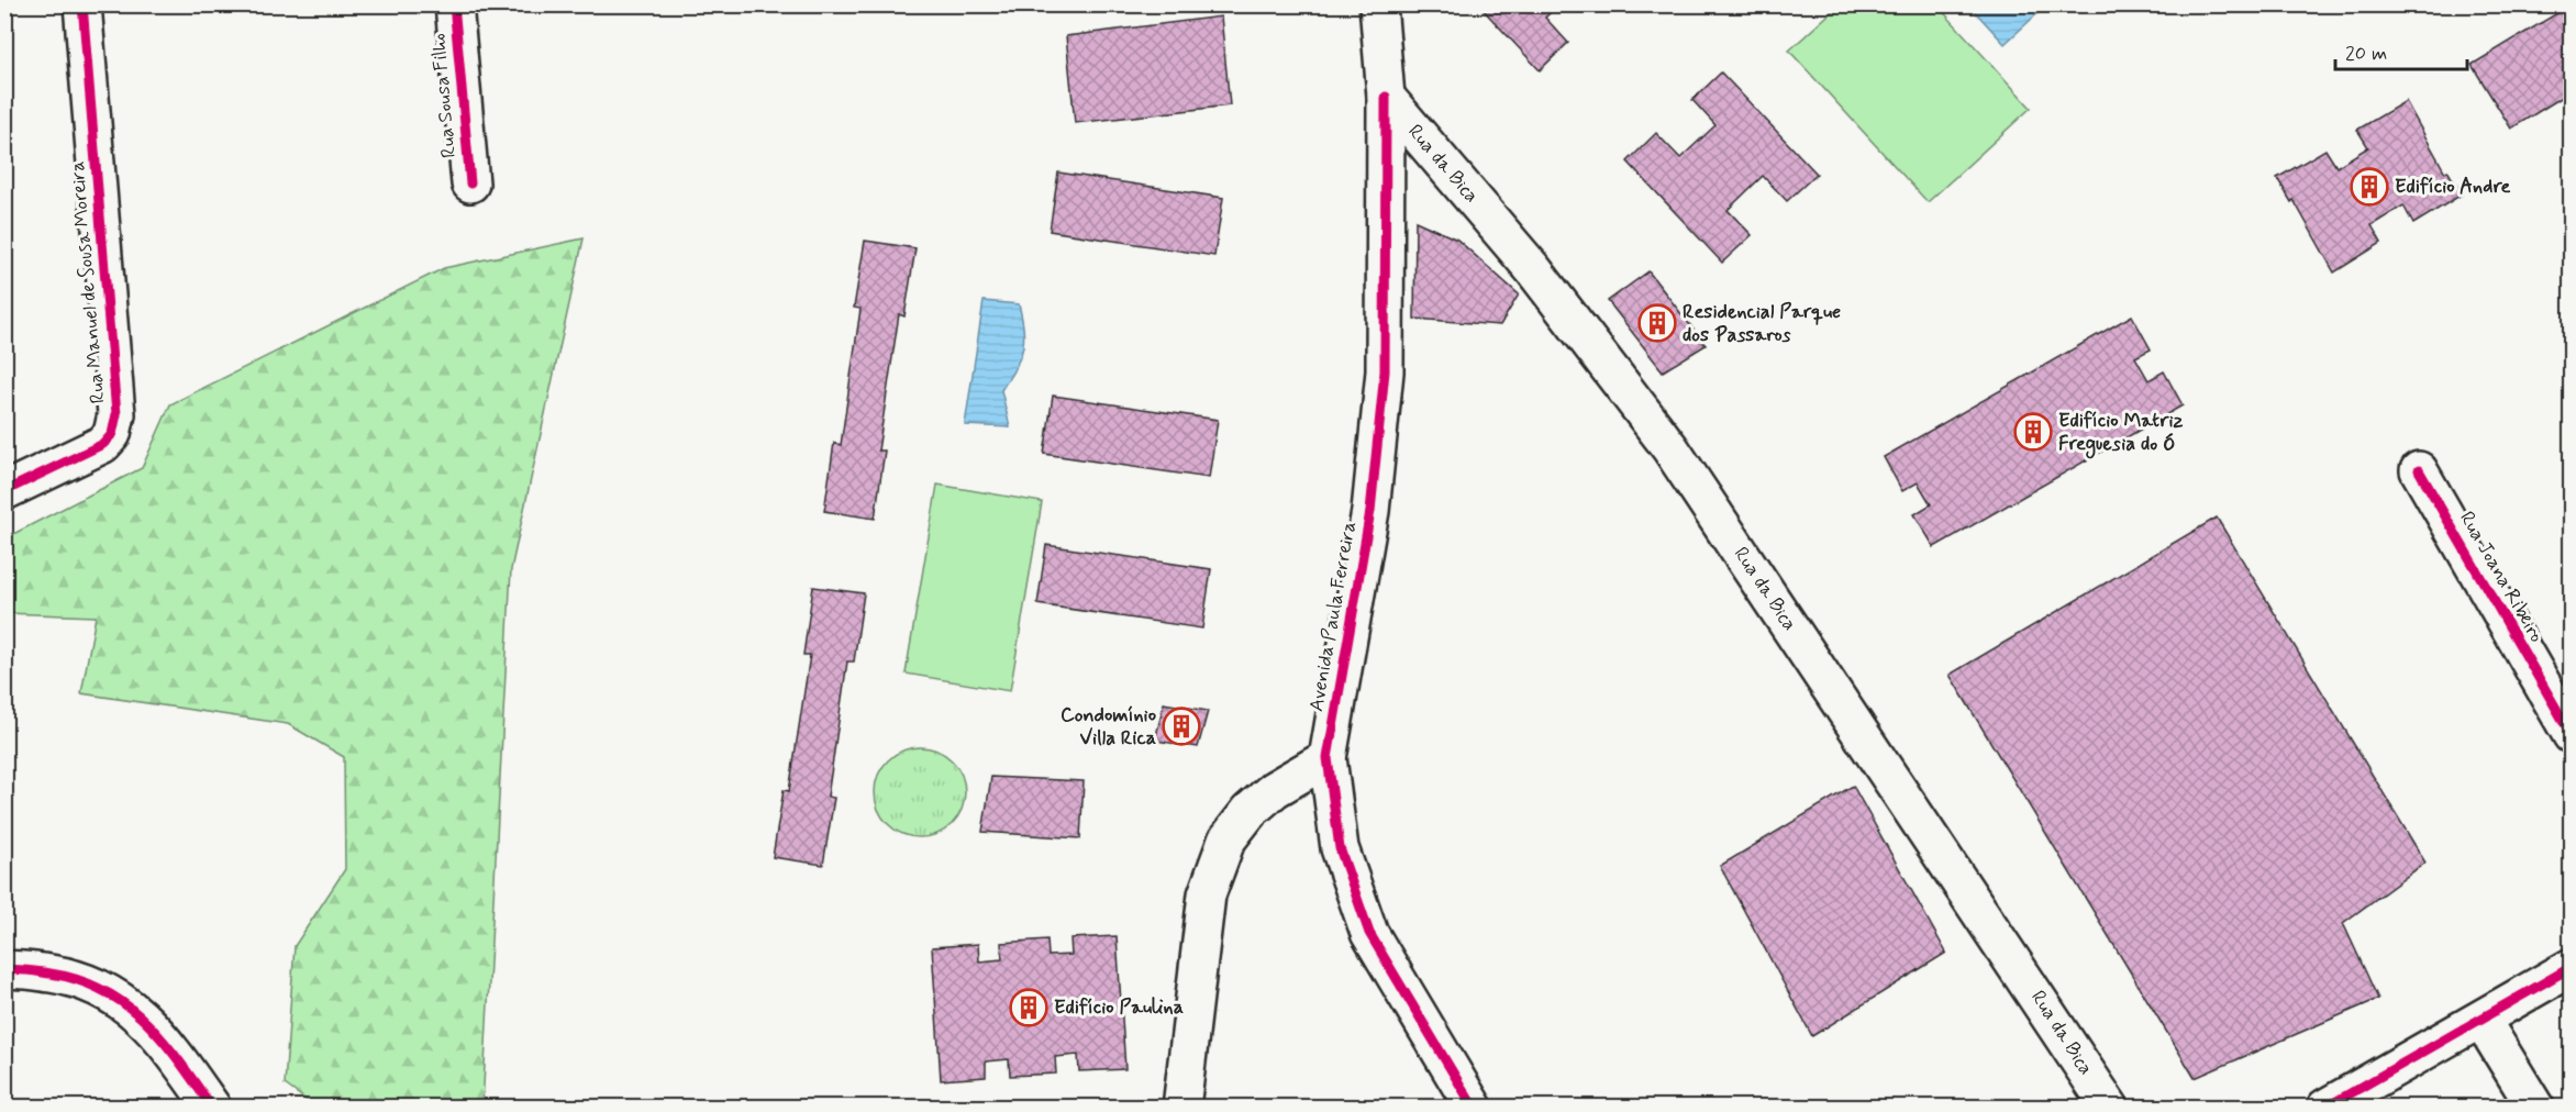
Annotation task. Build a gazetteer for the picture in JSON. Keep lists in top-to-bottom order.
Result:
{
  "streets": {
    "street": [
      "Rua Sousa Filho",
      "Rua da Bica",
      "Rua Manuel de Sousa Moreira",
      "Rua Joana Ribeiro",
      "Avenida Paula Ferreira"
    ]
  },
  "crossings": [
    ["Rua da Bica", "Avenida Paula Ferreira"]
  ],
  "places": {
    "building": [
      "Edifício Andre",
      "Residencial Parque dos Passaros",
      "Edifício Matriz Freguesia do Ó",
      "Condomínio Villa Rica",
      "Edifício Paulina"
    ]
  },
  "scale_bar": "20 m"
}
